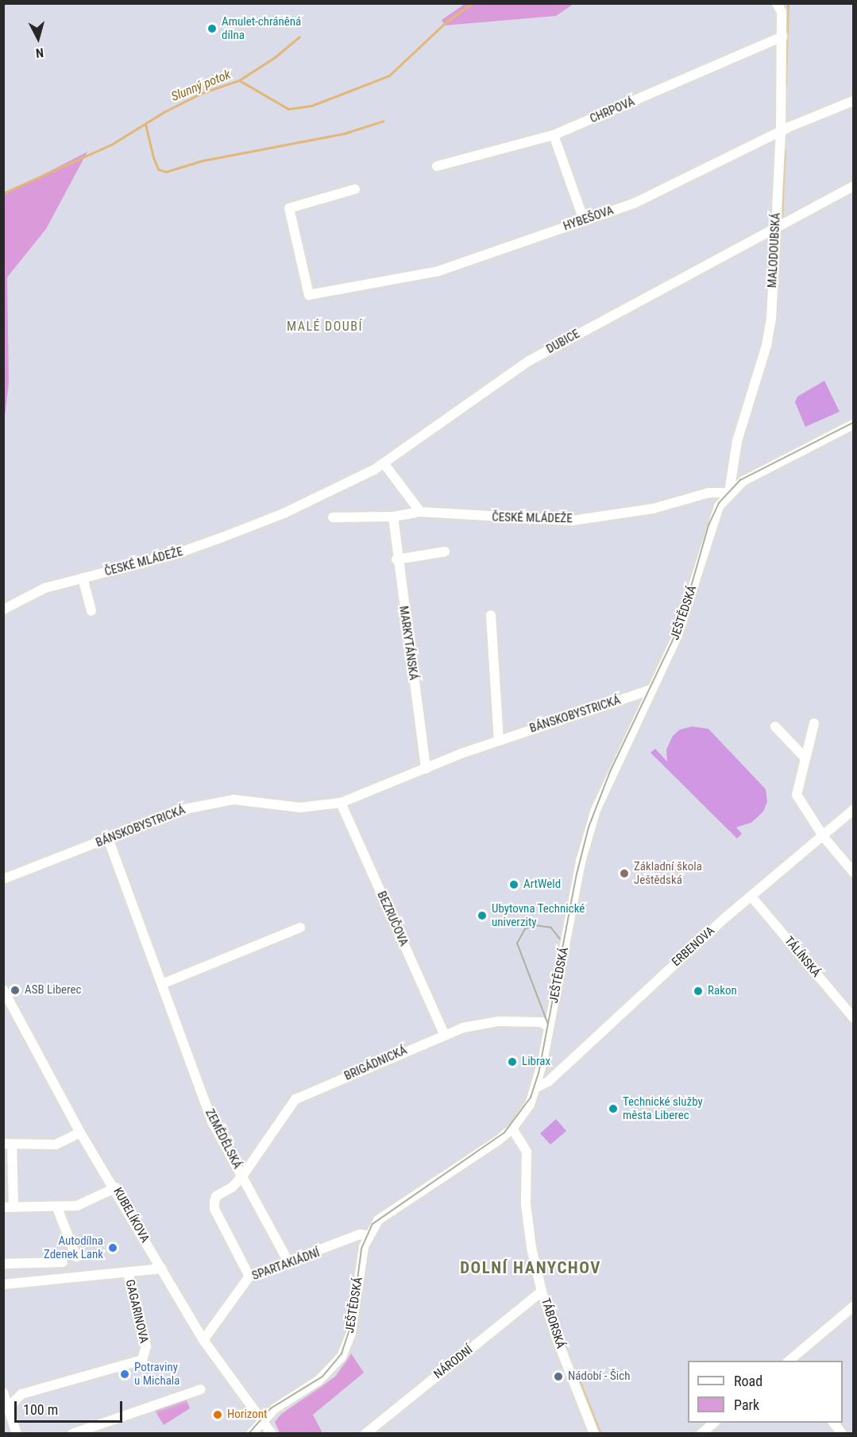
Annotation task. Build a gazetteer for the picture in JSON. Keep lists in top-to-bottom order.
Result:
{
  "streets": {
    "street": [
      "CHRPOVÁ",
      "HYBEŠOVA",
      "MALODOUBSKÁ",
      "DUBICE",
      "ČESKÉ MLÁDEŽE",
      "JEŠTĚDSKÁ",
      "MARKYTÁNSKÁ",
      "BÁNSKOBYSTRICKÁ",
      "BEZRUČOVA",
      "ERBENOVA",
      "TÁLÍNSKÁ",
      "BRIGÁDNICKÁ",
      "ZEMĚDĚLSKÁ",
      "KUBELÍKOVA",
      "SPARTAKIÁDNÍ",
      "GAGARINOVA",
      "TÁBORSKÁ",
      "NÁRODNÍ"
    ]
  },
  "crossings": [
    ["CHRPOVÁ", "MALODOUBSKÁ"],
    ["HYBEŠOVA", "MALODOUBSKÁ"],
    ["MALODOUBSKÁ", "DUBICE"],
    ["MALODOUBSKÁ", "ČESKÉ MLÁDEŽE"],
    ["MALODOUBSKÁ", "JEŠTĚDSKÁ"],
    ["DUBICE", "ČESKÉ MLÁDEŽE"],
    ["ČESKÉ MLÁDEŽE", "JEŠTĚDSKÁ"],
    ["ČESKÉ MLÁDEŽE", "MARKYTÁNSKÁ"],
    ["JEŠTĚDSKÁ", "BÁNSKOBYSTRICKÁ"],
    ["JEŠTĚDSKÁ", "ERBENOVA"],
    ["JEŠTĚDSKÁ", "BRIGÁDNICKÁ"],
    ["JEŠTĚDSKÁ", "KUBELÍKOVA"],
    ["JEŠTĚDSKÁ", "SPARTAKIÁDNÍ"],
    ["JEŠTĚDSKÁ", "TÁBORSKÁ"],
    ["MARKYTÁNSKÁ", "BÁNSKOBYSTRICKÁ"],
    ["BÁNSKOBYSTRICKÁ", "BEZRUČOVA"],
    ["BÁNSKOBYSTRICKÁ", "ZEMĚDĚLSKÁ"],
    ["BEZRUČOVA", "BRIGÁDNICKÁ"],
    ["ERBENOVA", "TÁLÍNSKÁ"],
    ["BRIGÁDNICKÁ", "ZEMĚDĚLSKÁ"],
    ["BRIGÁDNICKÁ", "SPARTAKIÁDNÍ"],
    ["ZEMĚDĚLSKÁ", "SPARTAKIÁDNÍ"],
    ["KUBELÍKOVA", "SPARTAKIÁDNÍ"],
    ["KUBELÍKOVA", "GAGARINOVA"],
    ["TÁBORSKÁ", "NÁRODNÍ"]
  ],
  "districts": ["MALÉ DOUBÍ", "DOLNÍ HANYCHOV"],
  "water": ["Slunný potok"],
  "places": [
    "Amulet-chráněná dílna",
    "Základní škola Ještědská",
    "ArtWeld",
    "Ubytovna Technické univerzity",
    "ASB Liberec",
    "Rakon",
    "Librax",
    "Technické služby města Liberec",
    "Autodílna Zdenek Lank",
    "Potraviny u Michala",
    "Nádobí - Šich",
    "Horizont"
  ],
  "legend": ["Road", "Park"],
  "scale_bar": "100 m",
  "north": "bottom"
}
